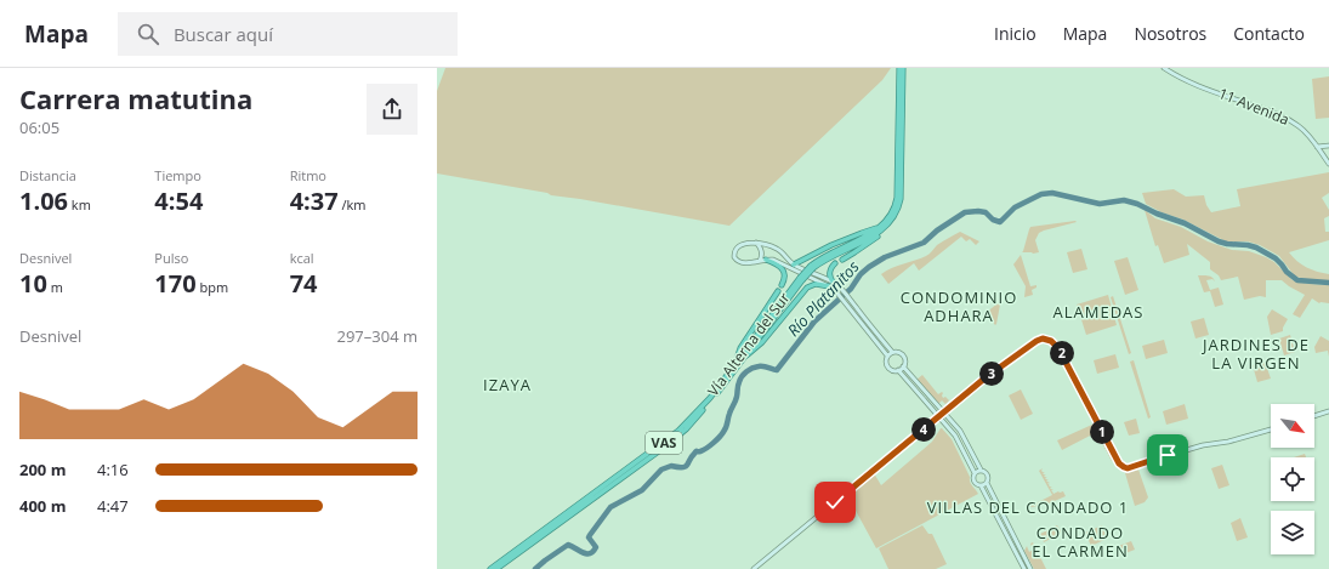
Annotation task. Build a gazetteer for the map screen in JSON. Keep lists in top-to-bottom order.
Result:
{
  "streets": {
    "highway": ["Vía Alterna del Sur", "VAS"],
    "main road": ["11 Avenida"]
  },
  "districts": [
    "CONDOMINIO ADHARA",
    "ALAMEDAS",
    "JARDINES DE LA VIRGEN",
    "IZAYA",
    "VILLAS DEL CONDADO 1",
    "CONDADO EL CARMEN"
  ],
  "water": ["Río Platanitos"],
  "north": "bottom right",
  "page": {
    "header": "Mapa",
    "search": "Buscar aquí",
    "nav": [
      "Inicio",
      "Mapa",
      "Nosotros",
      "Contacto"
    ],
    "heading": ["Carrera matutina", "06:05"],
    "stats": [
      ["Distancia", "1.06 km"],
      ["Tiempo", "4:54"],
      ["Ritmo", "4:37 /km"],
      ["Desnivel", "10 m"],
      ["Pulso", "170 bpm"],
      ["kcal", "74"]
    ],
    "chart": ["Desnivel", "297–304 m"],
    "pins": [
      "2",
      "3",
      "4",
      "1"
    ],
    "list": [
      {
        "name": "200 m",
        "note": "4:16"
      },
      {
        "name": "400 m",
        "note": "4:47"
      }
    ]
  }
}
